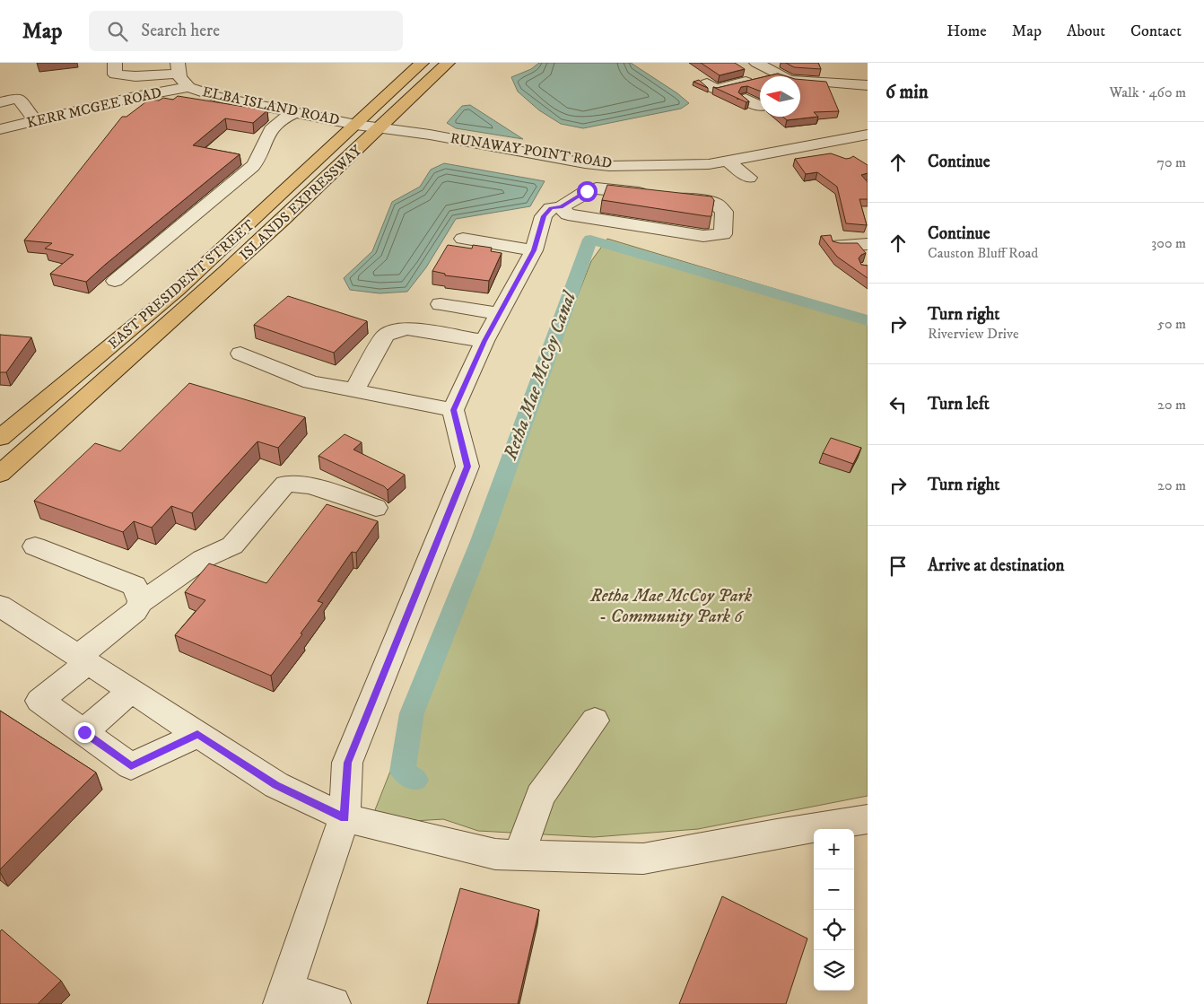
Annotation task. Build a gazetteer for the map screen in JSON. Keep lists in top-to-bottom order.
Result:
{
  "streets": {
    "main road": ["ISLANDS EXPRESSWAY", "EAST PRESIDENT STREET"],
    "street": ["ELBA ISLAND ROAD", "KERR MCGEE ROAD", "RUNAWAY POINT ROAD"]
  },
  "crossings": [
    ["ELBA ISLAND ROAD", "KERR MCGEE ROAD"],
    ["ELBA ISLAND ROAD", "RUNAWAY POINT ROAD"],
    ["ELBA ISLAND ROAD", "ISLANDS EXPRESSWAY"],
    ["ELBA ISLAND ROAD", "EAST PRESIDENT STREET"],
    ["RUNAWAY POINT ROAD", "ISLANDS EXPRESSWAY"],
    ["ISLANDS EXPRESSWAY", "EAST PRESIDENT STREET"]
  ],
  "water": ["Retha Mae McCoy Canal"],
  "parks": ["Retha Mae McCoy Park - Community Park 6"],
  "north": "left",
  "page": {
    "header": "Map",
    "search": "Search here",
    "nav": [
      "Home",
      "Map",
      "About",
      "Contact"
    ],
    "heading": ["6 min", "Walk · 460 m"],
    "list": [
      ["Continue", "70 m"],
      ["Continue", "Causton Bluff Road", "300 m"],
      ["Turn right", "Riverview Drive", "50 m"],
      ["Turn left", "20 m"],
      ["Turn right", "20 m"],
      "Arrive at destination"
    ],
    "map_buttons": ["+", "−"]
  }
}
